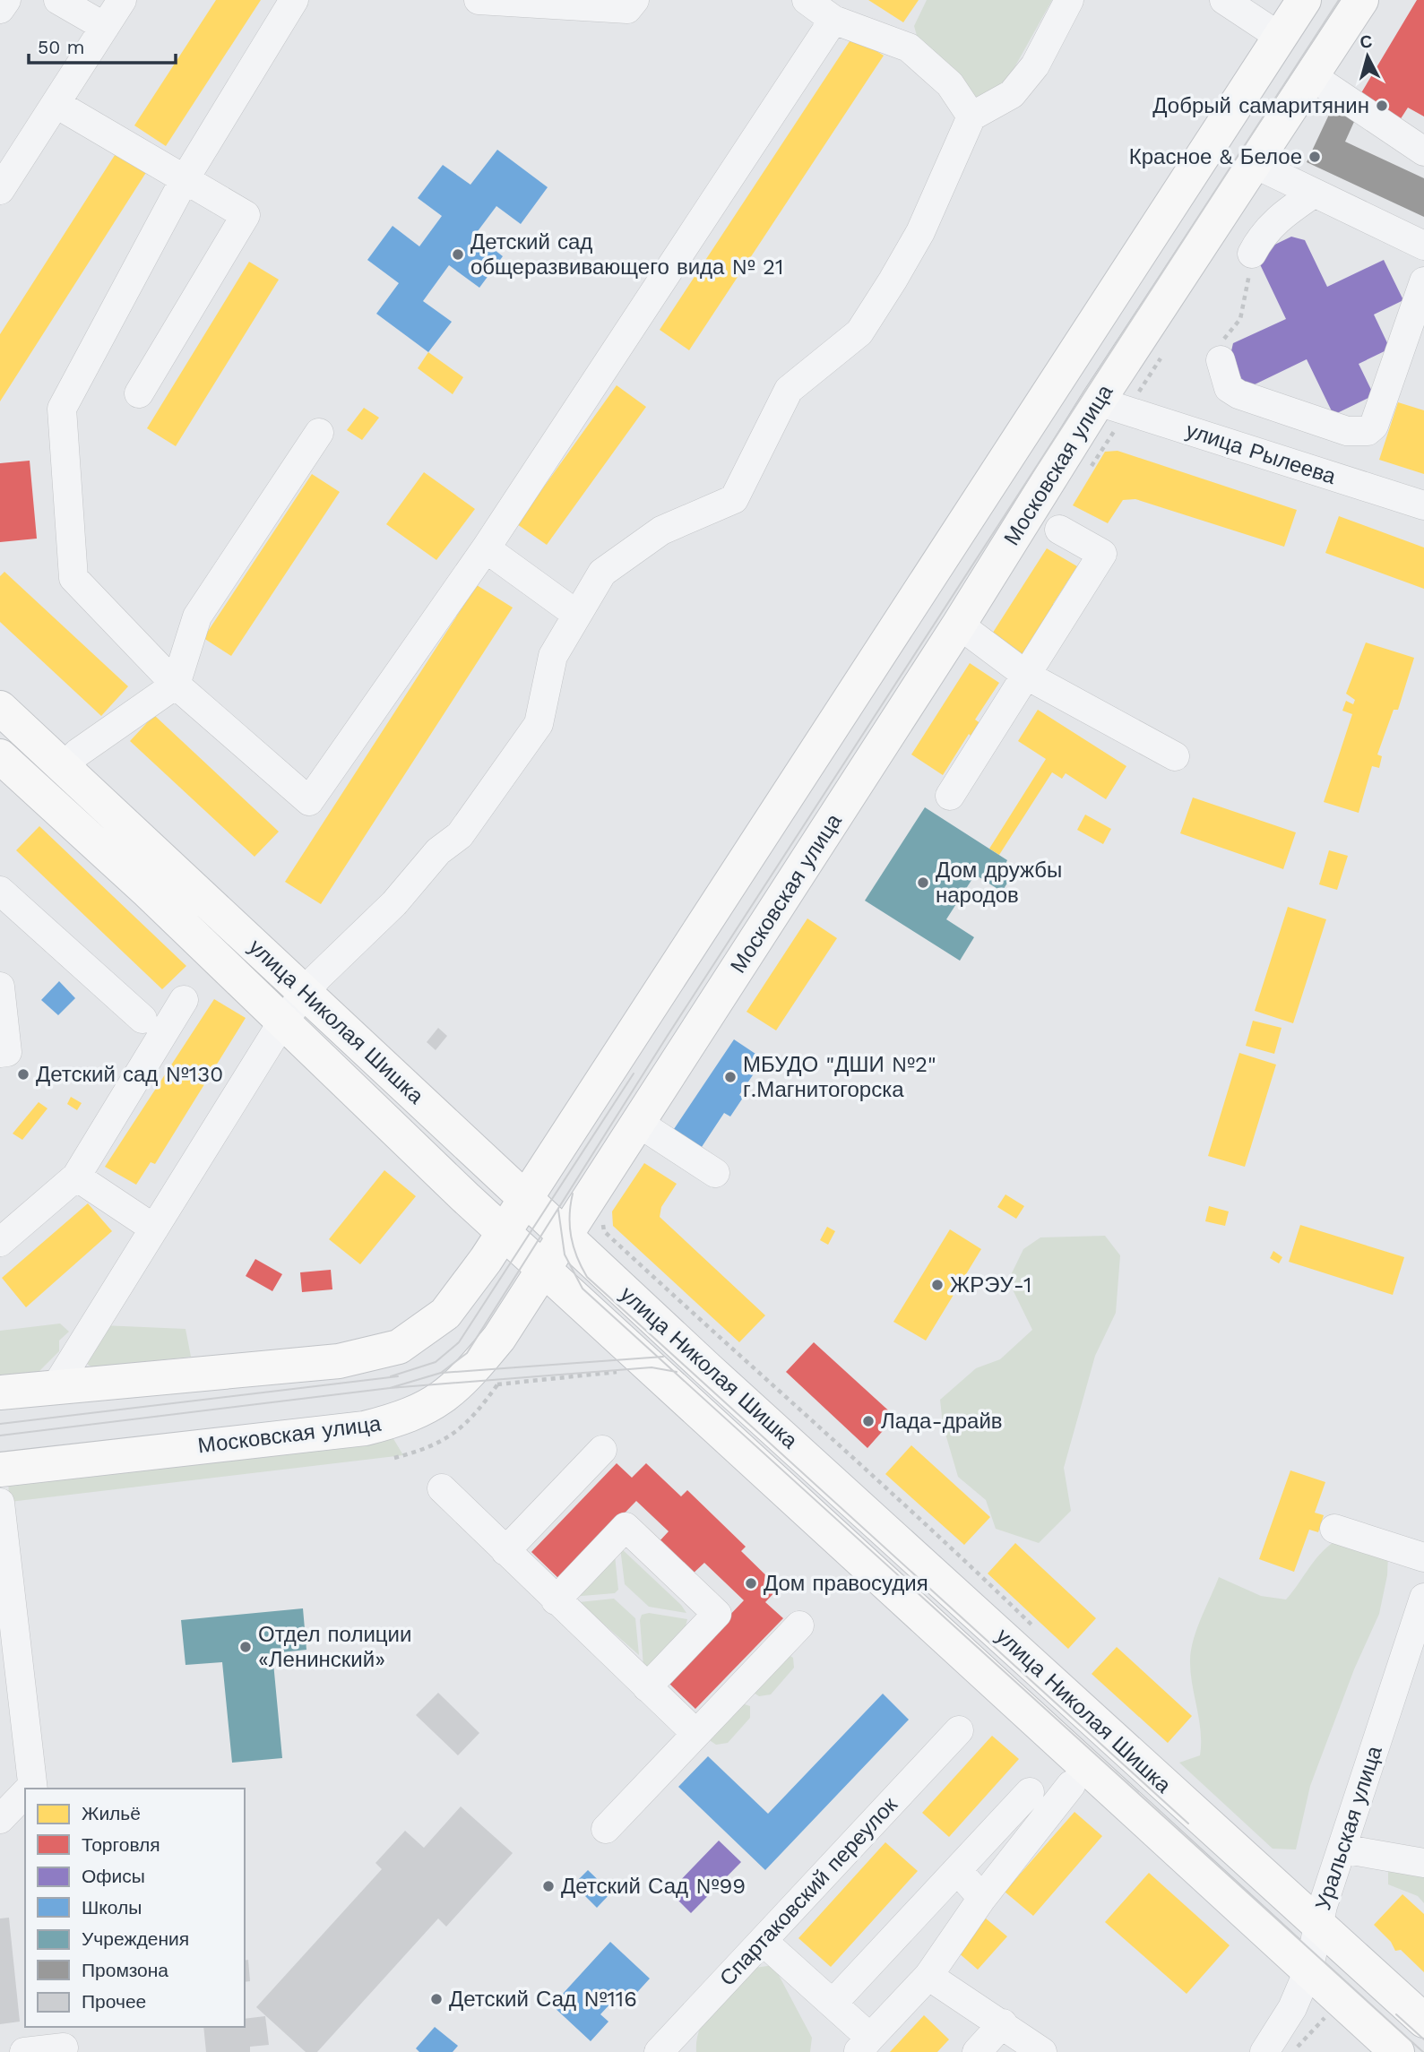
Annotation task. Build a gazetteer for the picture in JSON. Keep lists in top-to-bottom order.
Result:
{
  "streets": {
    "main road": ["Московская улица", "улица Николая Шишка"],
    "street": ["улица Рылеева", "Уральская улица", "Спартаковский переулок"]
  },
  "crossings": [
    ["улица Рылеева", "Московская улица"],
    ["Московская улица", "улица Николая Шишка"],
    ["улица Николая Шишка", "Уральская улица"]
  ],
  "places": [
    "Добрый самаритянин",
    "Красное & Белое",
    "Детский сад общеразвивающего вида № 21",
    "Дом дружбы народов",
    "Детский сад №130",
    "МБУДО \"ДШИ №2\" г.Магнитогорска",
    "ЖРЭУ-1",
    "Лада-драйв",
    "Дом правосудия",
    "Отдел полиции «Ленинский»",
    "Детский Сад №99",
    "Детский Сад №116"
  ],
  "legend": [
    "Жильё",
    "Торговля",
    "Офисы",
    "Школы",
    "Учреждения",
    "Промзона",
    "Прочее"
  ],
  "scale_bar": "50 m",
  "north": "top"
}
